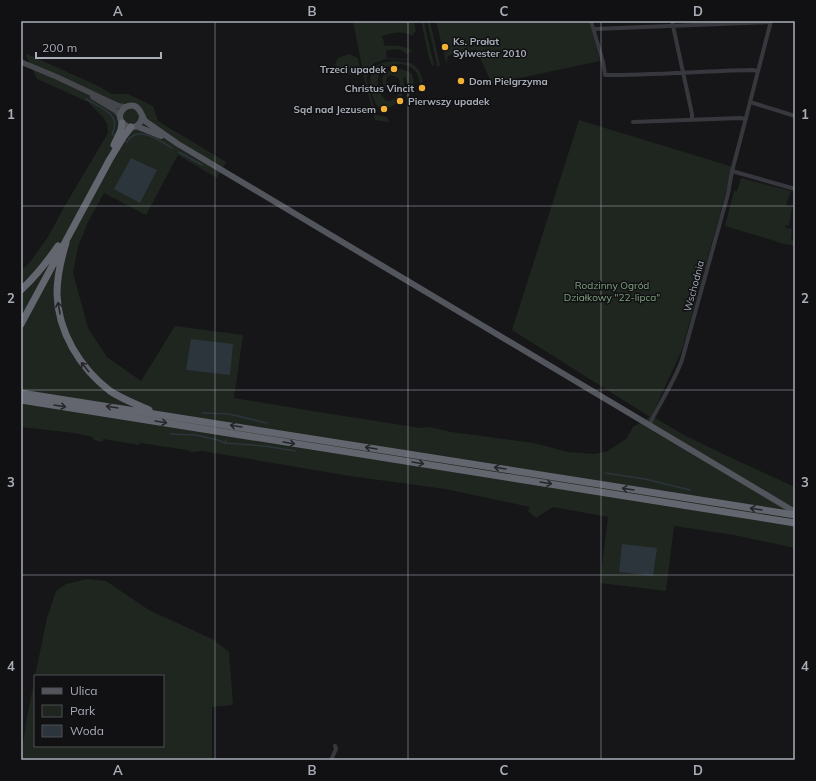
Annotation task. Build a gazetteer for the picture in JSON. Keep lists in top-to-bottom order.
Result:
{
  "streets": {
    "street": ["Wschodnia"]
  },
  "parks": ["Rodzinny Ogród Działkowy \"22-lipca\""],
  "places": [
    "Ks. Prałat Sylwester 2010",
    "Trzeci upadek",
    "Dom Pielgrzyma",
    "Christus Vincit",
    "Pierwszy upadek",
    "Sąd nad Jezusem"
  ],
  "legend": ["Ulica", "Park", "Woda"],
  "scale_bar": "200 m",
  "grid": {
    "columns": [
      "A",
      "B",
      "C",
      "D"
    ],
    "rows": [
      "1",
      "2",
      "3",
      "4"
    ]
  }
}
